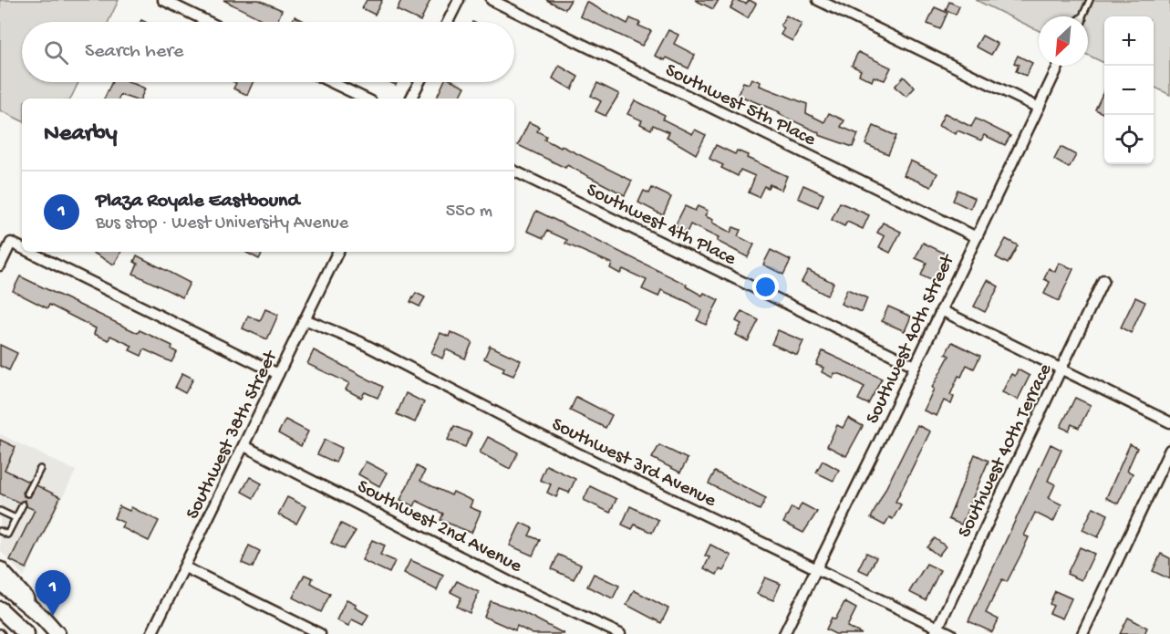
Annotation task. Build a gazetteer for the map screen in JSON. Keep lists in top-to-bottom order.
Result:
{
  "streets": {
    "street": [
      "Southwest 5th Place",
      "Southwest 4th Place",
      "Southwest 40th Street",
      "Southwest 38th Street",
      "Southwest 40th Terrace",
      "Southwest 3rd Avenue",
      "Southwest 2nd Avenue"
    ]
  },
  "crossings": [
    ["Southwest 5th Place", "Southwest 40th Street"],
    ["Southwest 4th Place", "Southwest 40th Street"],
    ["Southwest 40th Street", "Southwest 3rd Avenue"],
    ["Southwest 38th Street", "Southwest 3rd Avenue"],
    ["Southwest 38th Street", "Southwest 2nd Avenue"],
    ["Southwest 40th Terrace", "Southwest 3rd Avenue"]
  ],
  "north": "bottom left",
  "page": {
    "map_buttons": ["+", "−"],
    "search": "Search here",
    "heading": "Nearby",
    "list": [
      {
        "mark": "1",
        "name": "Plaza Royale Eastbound",
        "note": "Bus stop · West University Avenue",
        "value": "550 m"
      }
    ],
    "pins": "1"
  }
}
